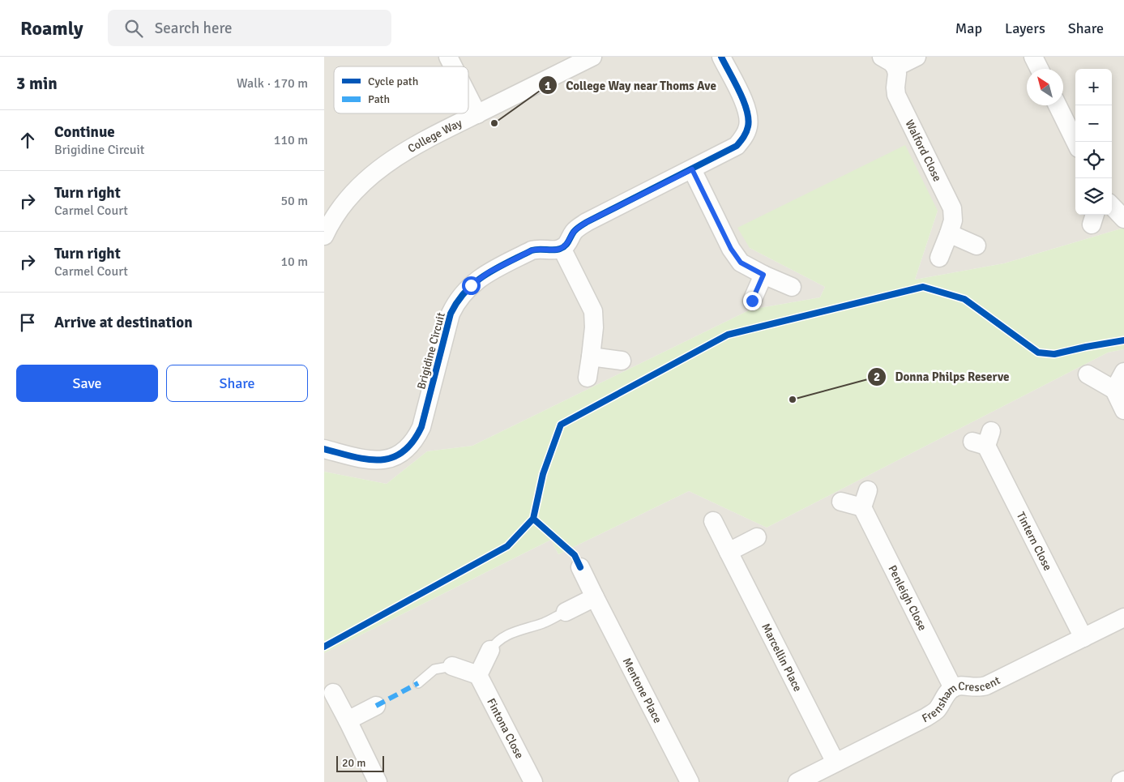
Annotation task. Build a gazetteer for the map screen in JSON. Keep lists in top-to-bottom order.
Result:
{
  "streets": {
    "street": [
      "College Way",
      "Walford Close",
      "Brigidine Circuit",
      "Tintern Close",
      "Penleigh Close",
      "Marcellin Place",
      "Mentone Place",
      "Frensham Crescent",
      "Fintona Close"
    ]
  },
  "crossings": [
    ["Tintern Close", "Frensham Crescent"],
    ["Penleigh Close", "Frensham Crescent"],
    ["Marcellin Place", "Frensham Crescent"]
  ],
  "places": ["College Way near Thoms Ave", "Donna Philps Reserve"],
  "legend": ["Cycle path", "Path"],
  "scale_bar": "20 m",
  "north": "top left",
  "page": {
    "header": "Roamly",
    "search": "Search here",
    "nav": ["Map", "Layers", "Share"],
    "heading": ["3 min", "Walk · 170 m"],
    "map_buttons": ["+", "−"],
    "list": [
      ["Continue", "Brigidine Circuit", "110 m"],
      ["Turn right", "Carmel Court", "50 m"],
      ["Turn right", "Carmel Court", "10 m"],
      "Arrive at destination"
    ],
    "buttons": ["Save", "Share"],
    "scale": "20 m"
  }
}
